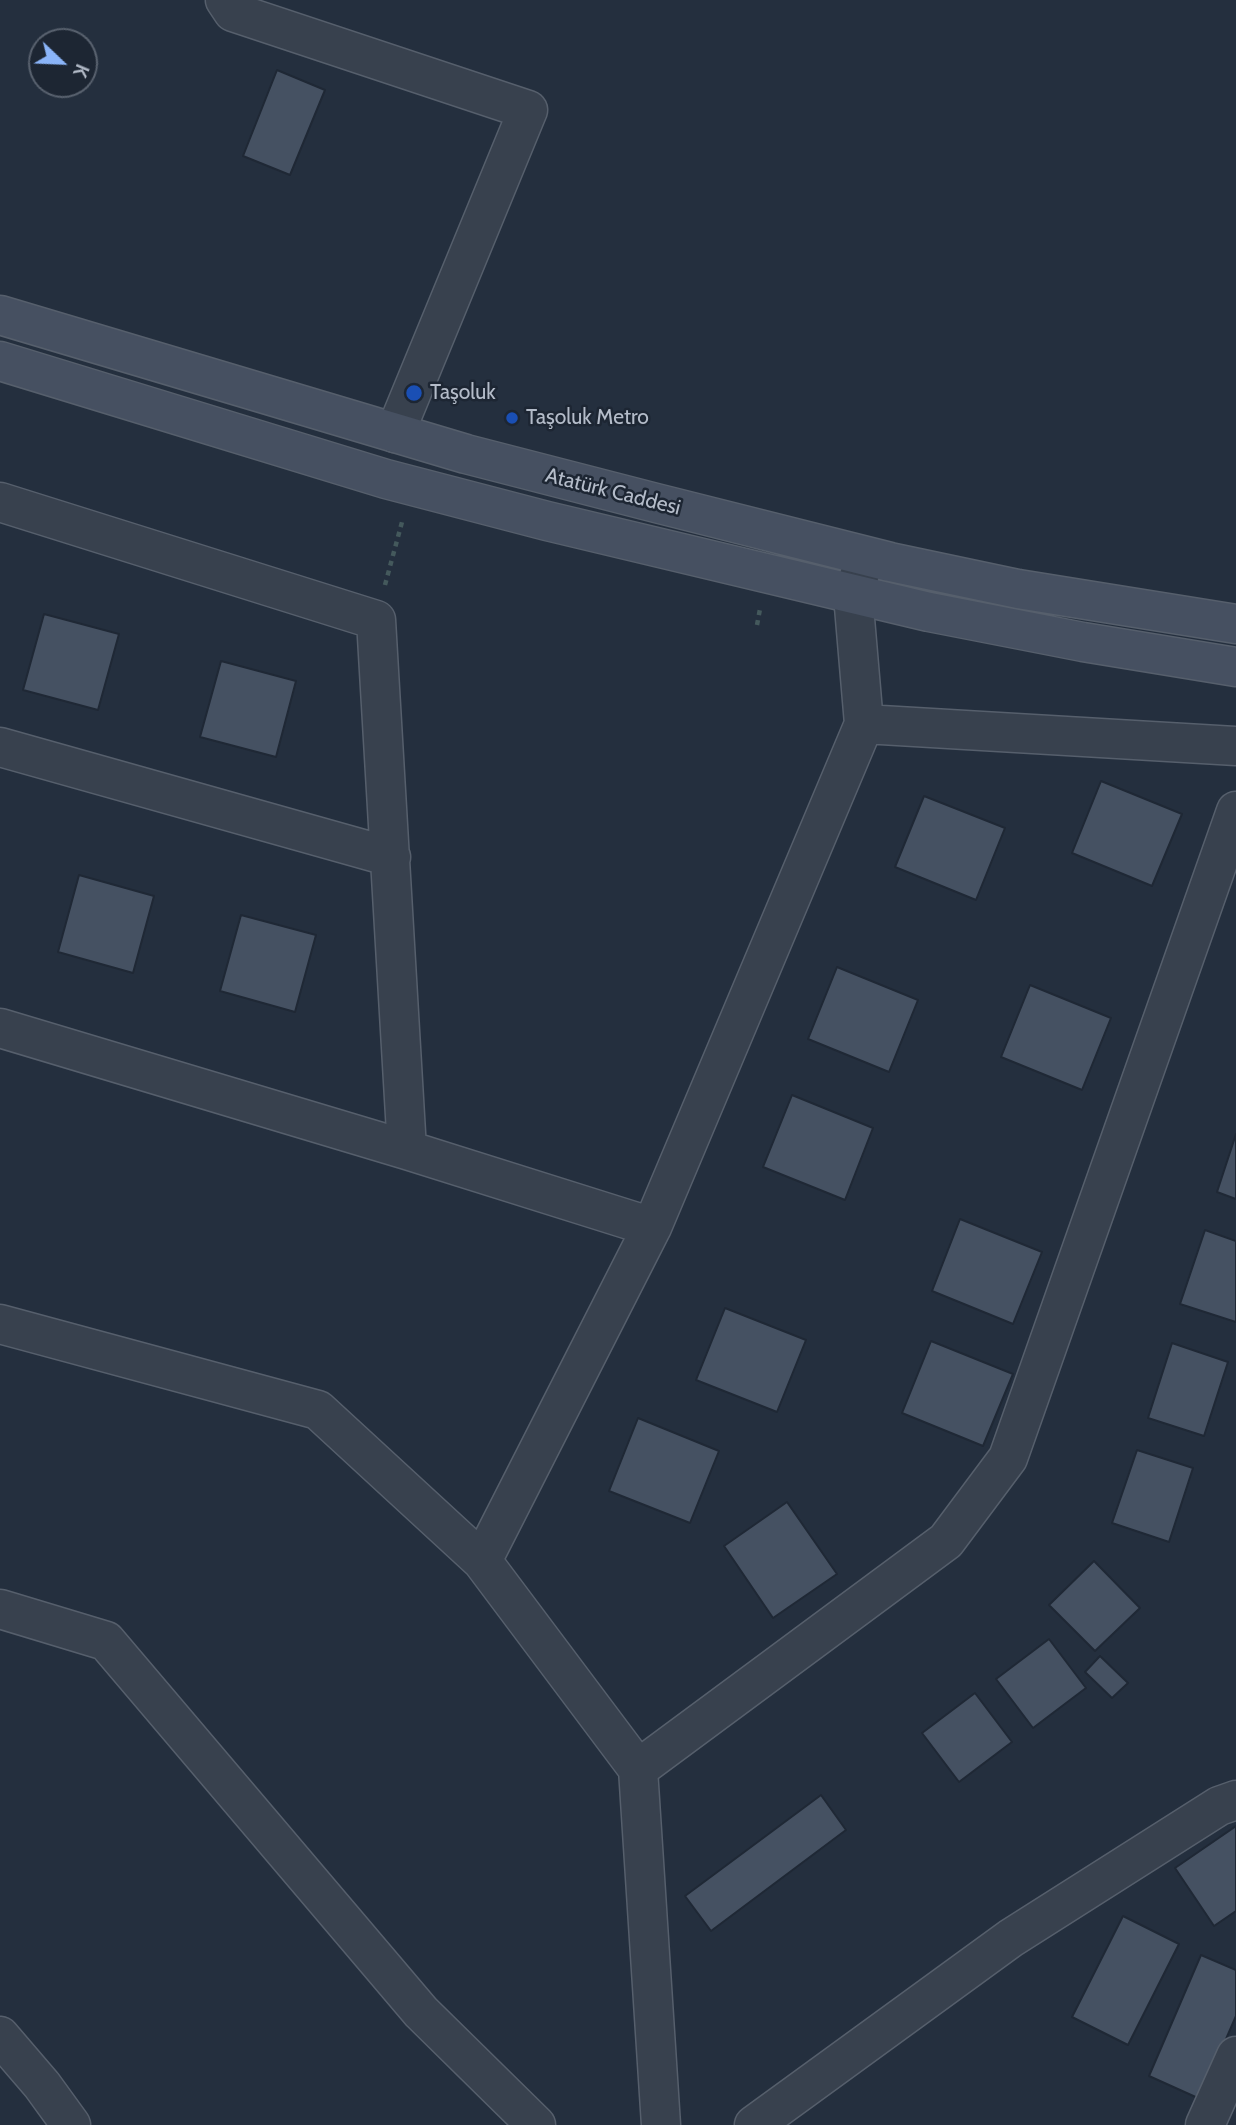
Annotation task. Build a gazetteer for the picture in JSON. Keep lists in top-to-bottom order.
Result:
{
  "streets": {
    "main road": ["Atatürk Caddesi"]
  },
  "places": ["Taşoluk", "Taşoluk Metro"],
  "north": "bottom right"
}
